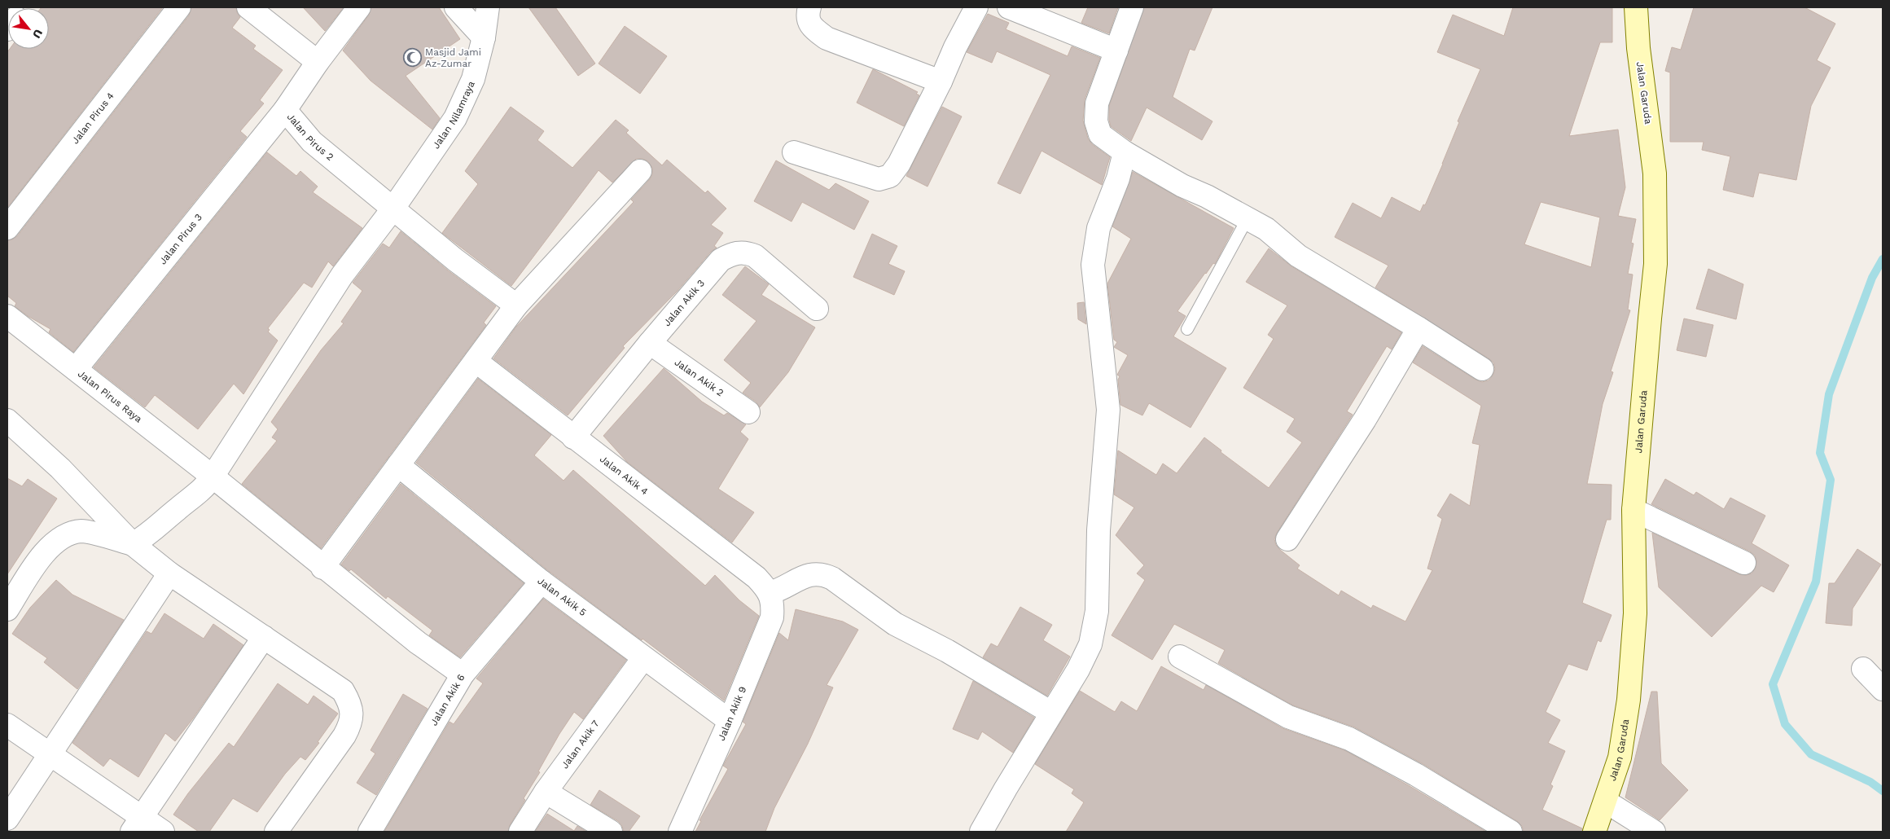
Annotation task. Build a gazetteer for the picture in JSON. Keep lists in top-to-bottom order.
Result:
{
  "streets": {
    "street": [
      "Jalan Garuda",
      "Jalan Nilamraya",
      "Jalan Pirus 4",
      "Jalan Pirus 2",
      "Jalan Pirus 3",
      "Jalan Akik 3",
      "Jalan Akik 2",
      "Jalan Pirus Raya",
      "Jalan Akik 4",
      "Jalan Akik 5",
      "Jalan Akik 6",
      "Jalan Akik 9",
      "Jalan Akik 7"
    ]
  },
  "crossings": [
    ["Jalan Nilamraya", "Jalan Pirus 2"],
    ["Jalan Nilamraya", "Jalan Pirus Raya"],
    ["Jalan Pirus 2", "Jalan Pirus 3"],
    ["Jalan Pirus 3", "Jalan Pirus Raya"],
    ["Jalan Akik 3", "Jalan Akik 2"],
    ["Jalan Akik 3", "Jalan Akik 4"],
    ["Jalan Pirus Raya", "Jalan Akik 6"],
    ["Jalan Akik 4", "Jalan Akik 9"],
    ["Jalan Akik 5", "Jalan Akik 6"],
    ["Jalan Akik 5", "Jalan Akik 9"],
    ["Jalan Akik 5", "Jalan Akik 7"]
  ],
  "places": {
    "mosque": ["Masjid Jami Az-Zumar"]
  },
  "north": "bottom right"
}
